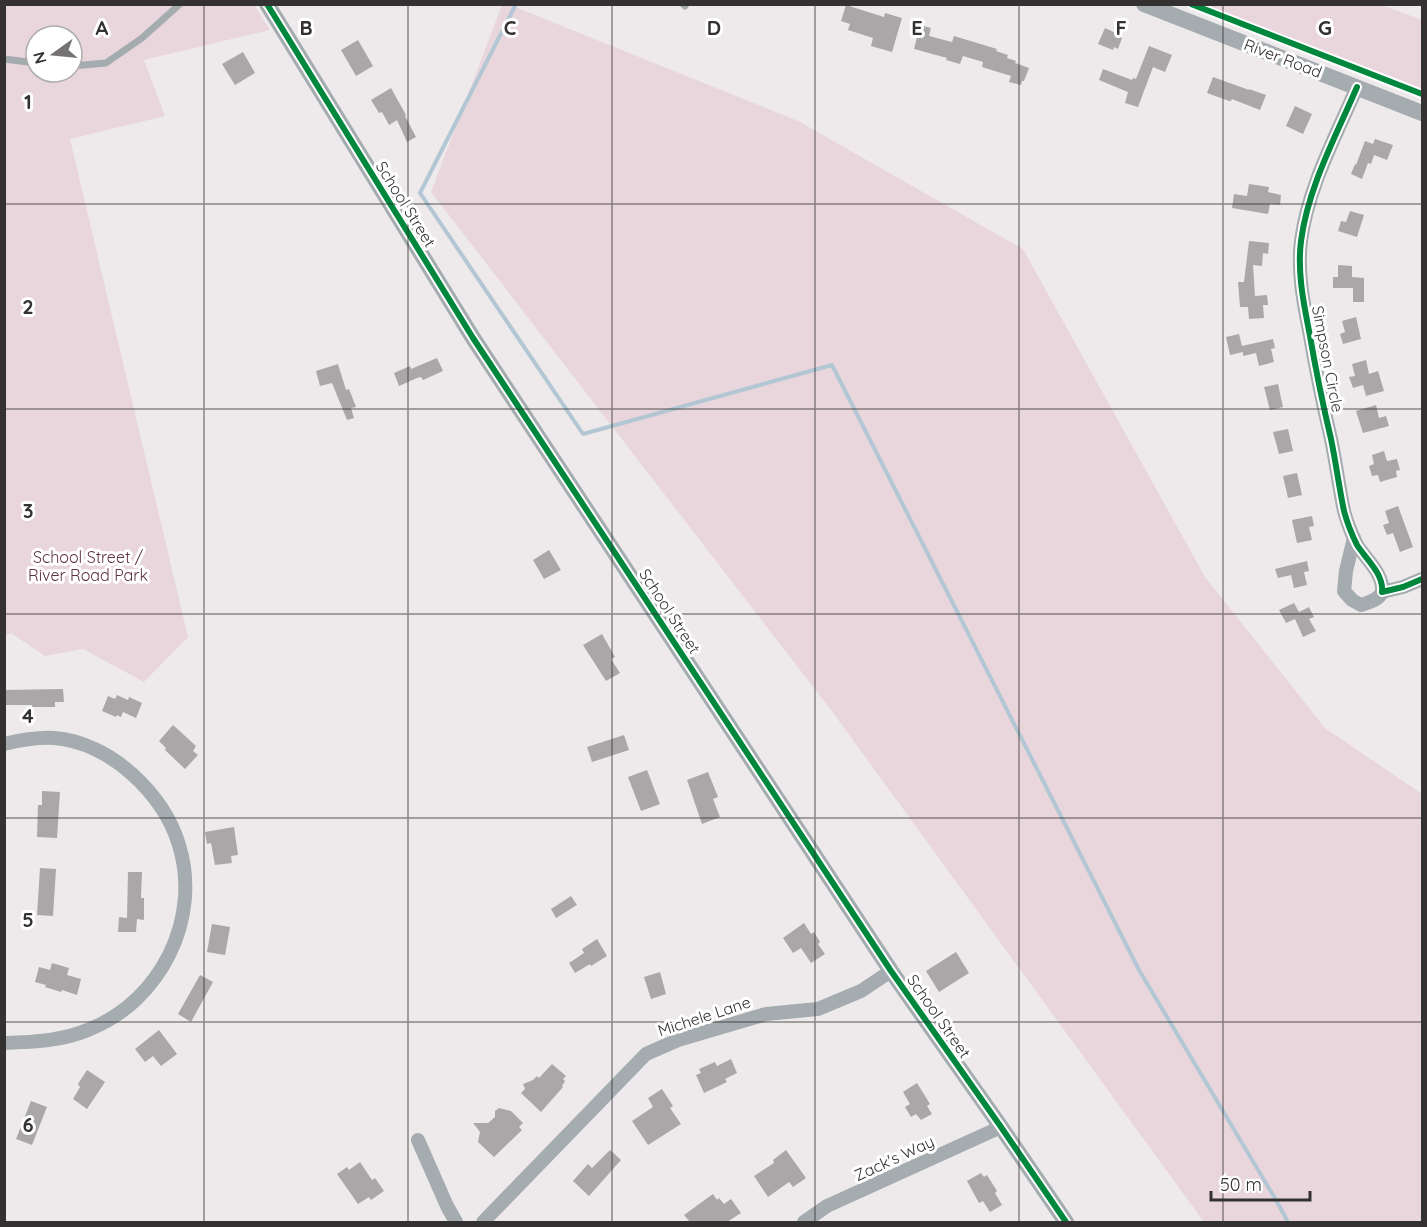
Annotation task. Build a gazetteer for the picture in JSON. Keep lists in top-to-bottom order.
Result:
{
  "streets": {
    "street": [
      "River Road",
      "School Street",
      "Simpson Circle",
      "Michele Lane",
      "Zack's Way"
    ]
  },
  "crossings": [
    ["River Road", "Simpson Circle"],
    ["School Street", "Michele Lane"],
    ["School Street", "Zack's Way"]
  ],
  "parks": ["School Street / River Road Park"],
  "scale_bar": "50 m",
  "north": "left",
  "grid": {
    "columns": [
      "A",
      "B",
      "C",
      "D",
      "E",
      "F",
      "G"
    ],
    "rows": [
      "1",
      "2",
      "3",
      "4",
      "5",
      "6"
    ]
  }
}
